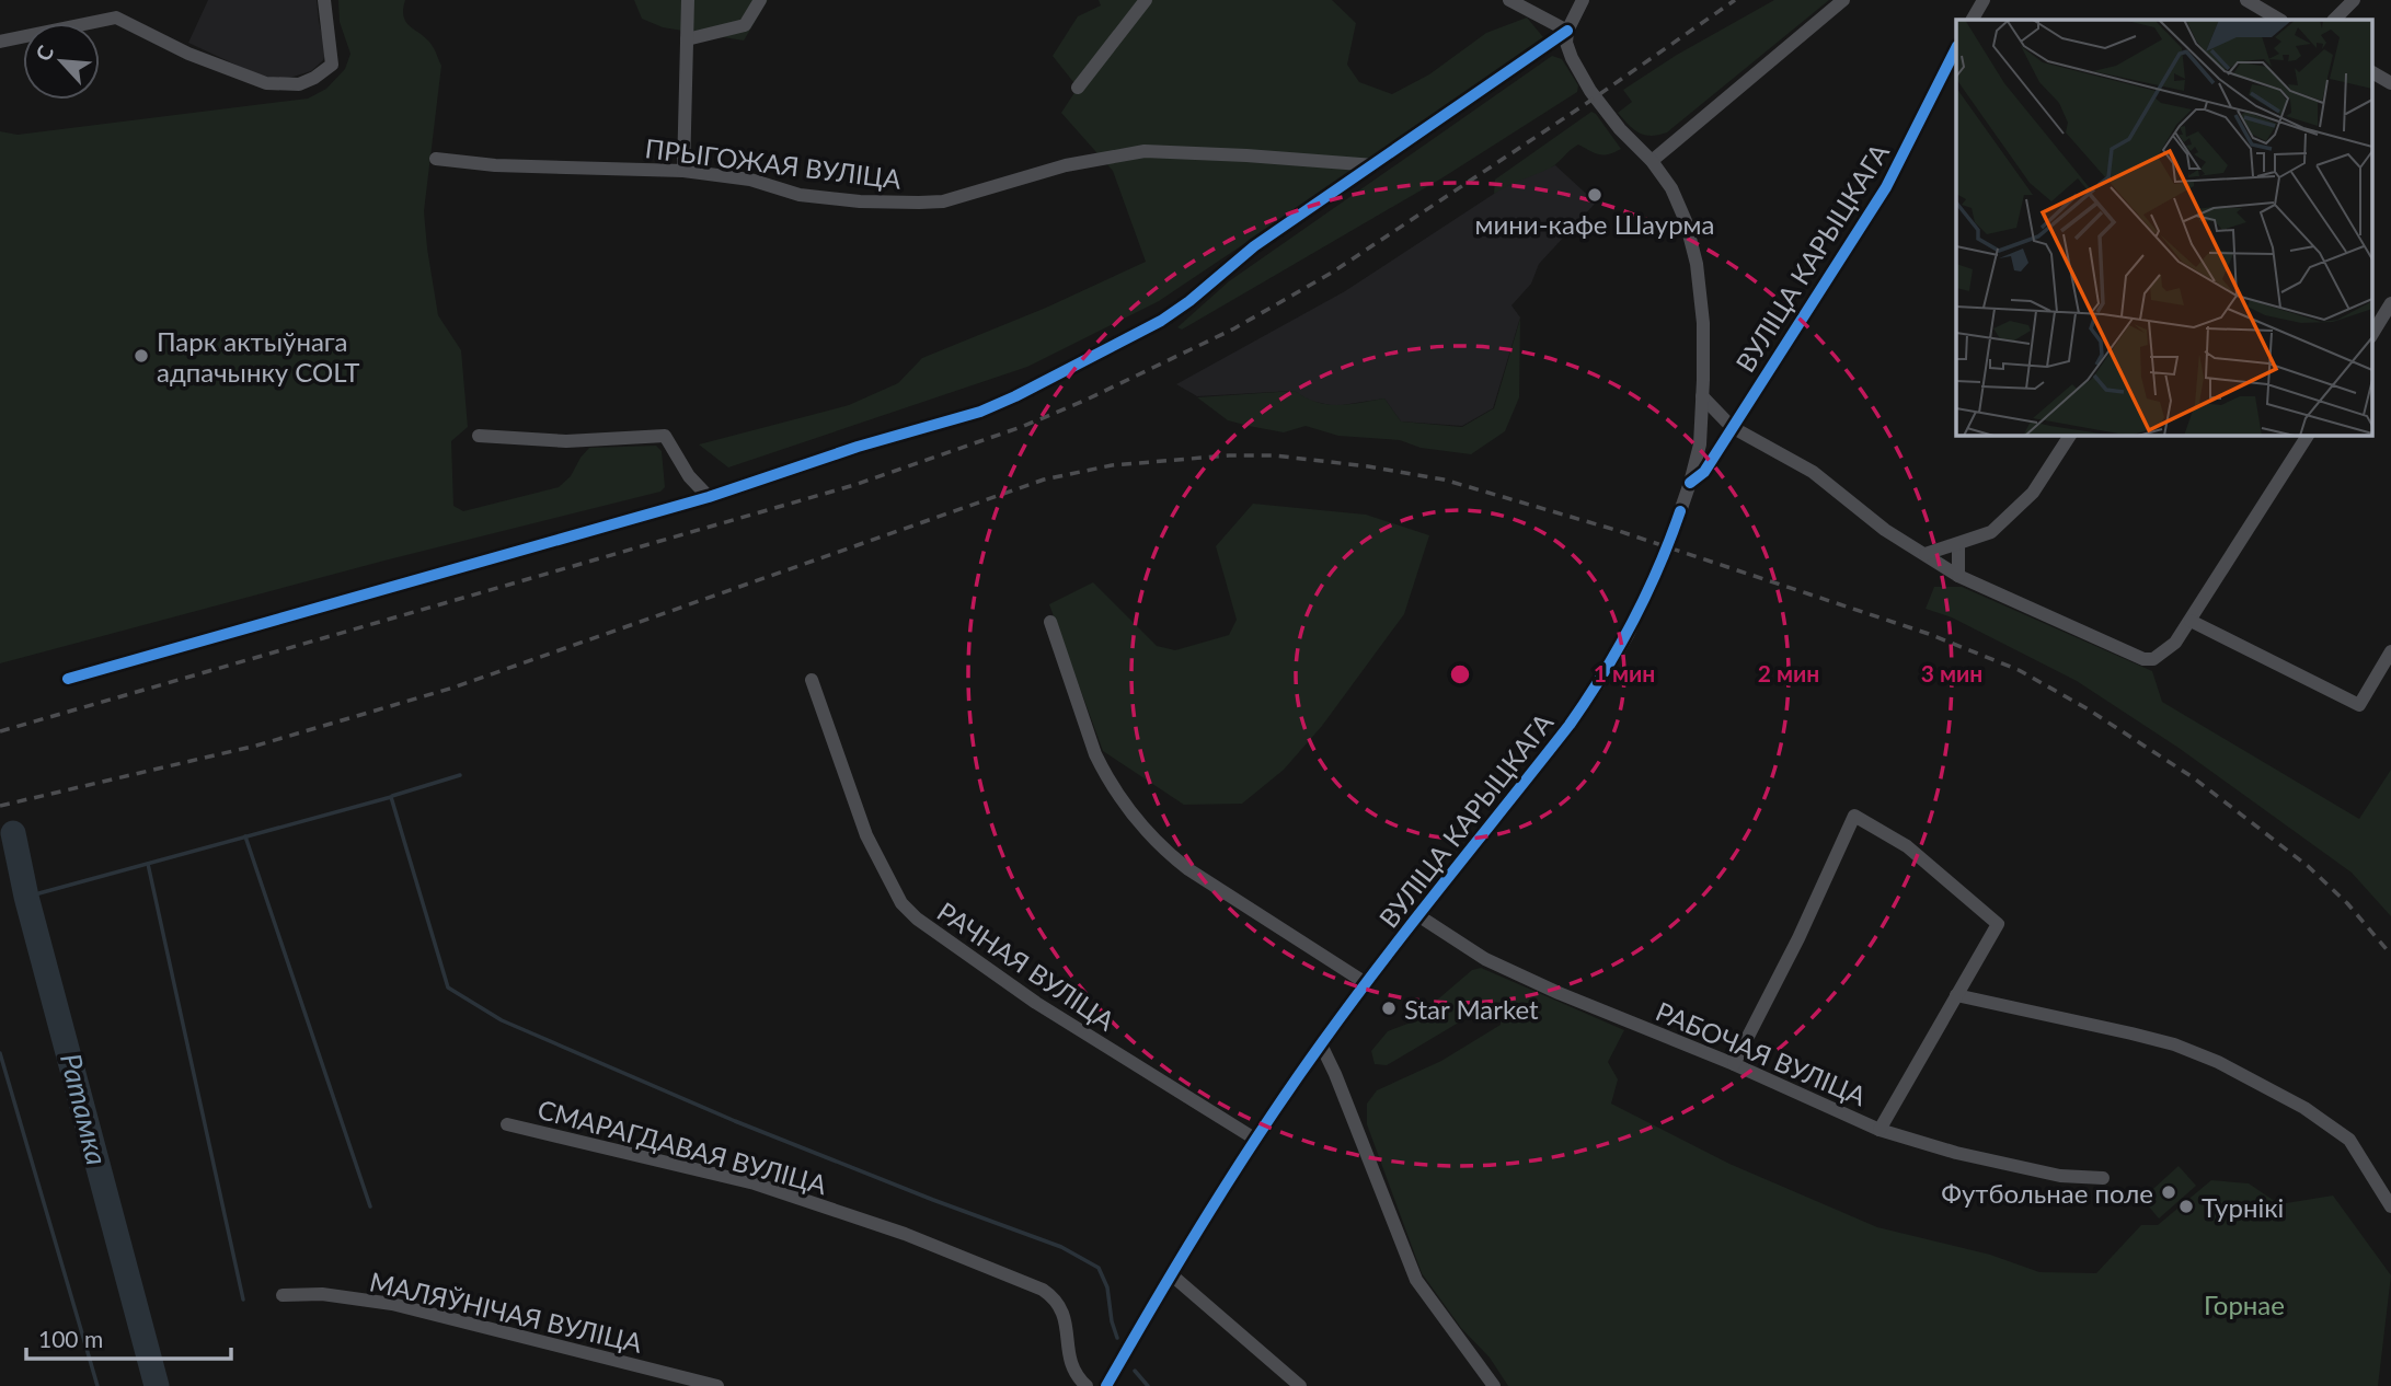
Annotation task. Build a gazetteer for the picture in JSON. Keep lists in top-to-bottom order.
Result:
{
  "streets": {
    "street": [
      "ПРЫГОЖАЯ ВУЛІЦА",
      "ВУЛІЦА КАРЫЦКАГА",
      "РАЧНАЯ ВУЛІЦА",
      "РАБОЧАЯ ВУЛІЦА",
      "СМАРАГДАВАЯ ВУЛІЦА",
      "МАЛЯЎНІЧАЯ ВУЛІЦА"
    ]
  },
  "crossings": [
    ["ВУЛІЦА КАРЫЦКАГА", "РАЧНАЯ ВУЛІЦА"],
    ["ВУЛІЦА КАРЫЦКАГА", "РАБОЧАЯ ВУЛІЦА"]
  ],
  "water": ["Ратамка"],
  "parks": ["Горнае"],
  "places": [
    "мини-кафе Шаурма",
    "Парк актыўнага адпачынку COLT",
    "Star Market",
    "Футбольнае поле",
    "Турнікі"
  ],
  "scale_bar": "100 m",
  "north": "top left",
  "rings": ["1 мин", "2 мин", "3 мин"]
}
